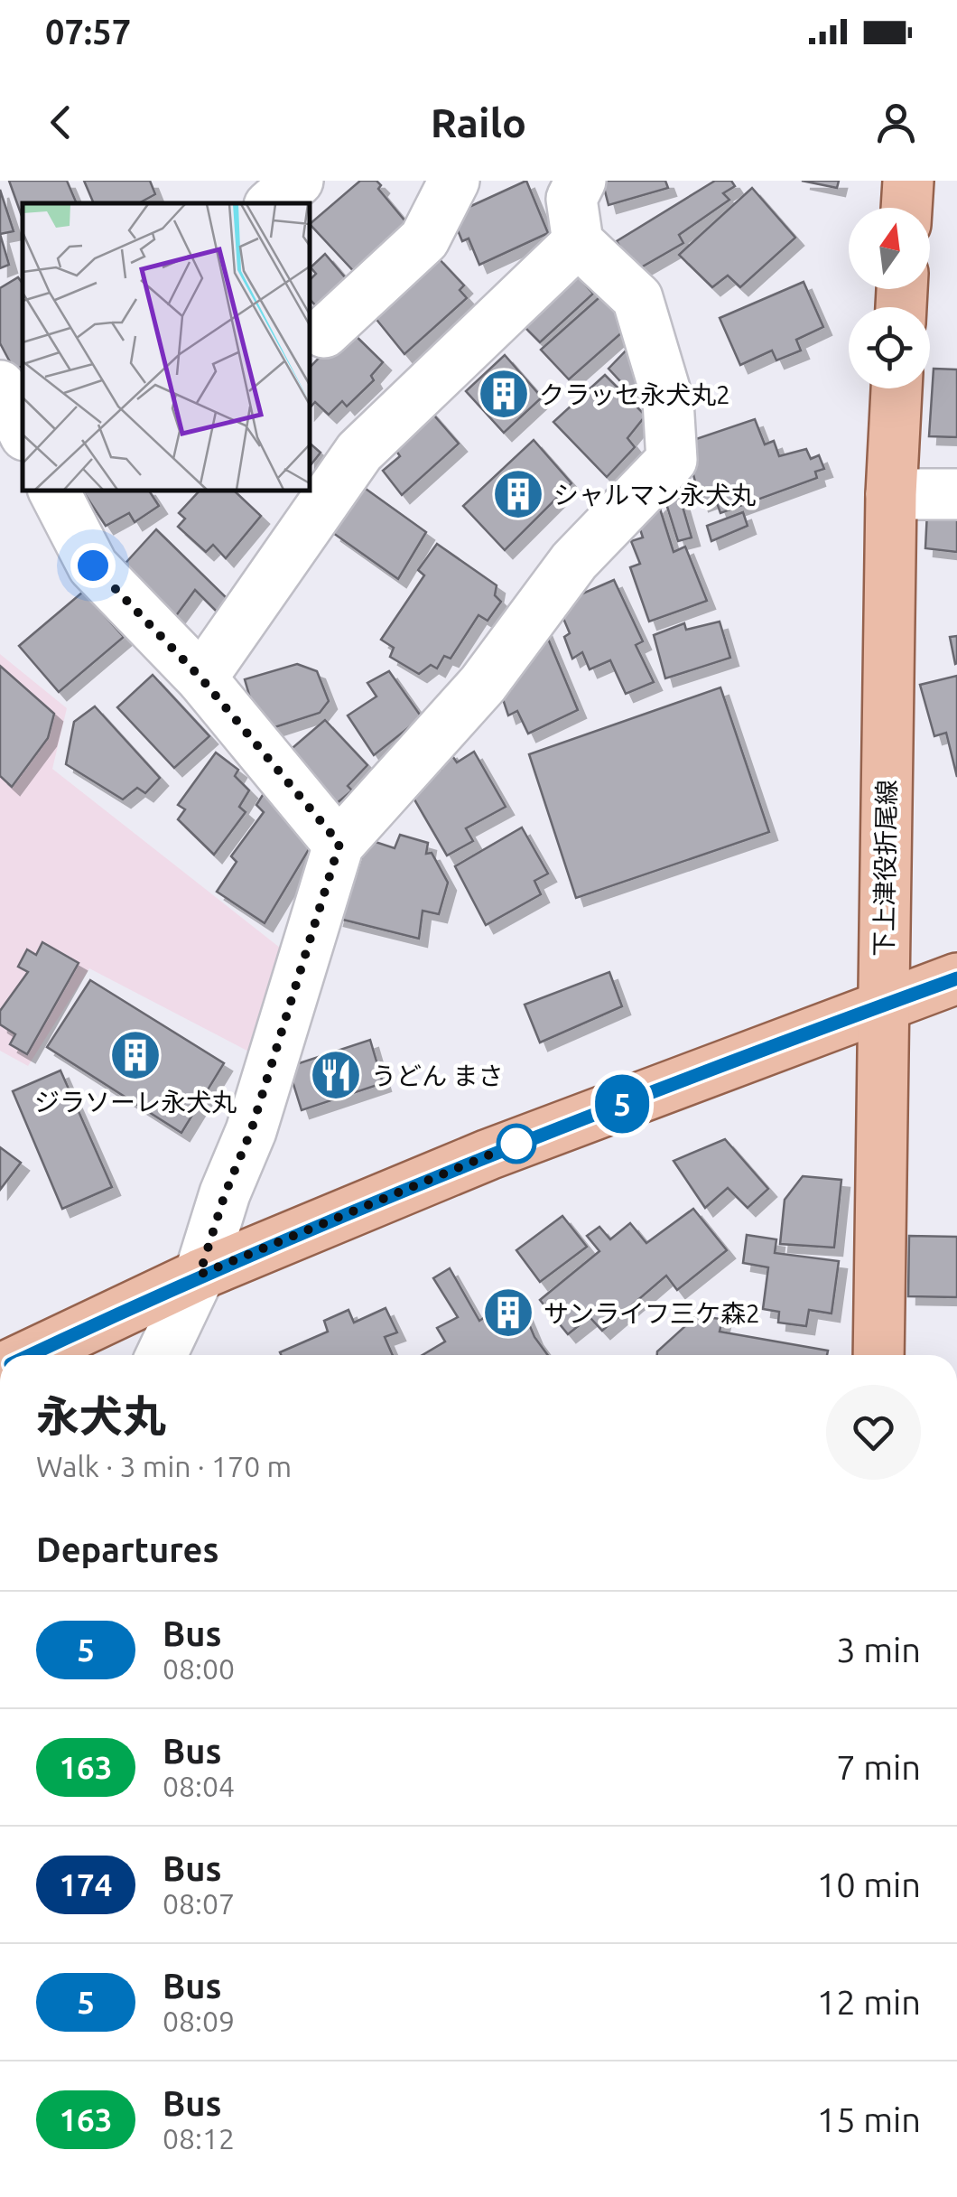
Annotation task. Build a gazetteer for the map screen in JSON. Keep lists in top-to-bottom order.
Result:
{
  "streets": {
    "main road": ["下上津役折尾線"]
  },
  "places": {
    "building": [
      "クラッセ永犬丸2",
      "シャルマン永犬丸",
      "ジラソーレ永犬丸",
      "サンライフ三ケ森2"
    ],
    "restaurant": ["うどん まさ"]
  },
  "lines": ["bus line 5"],
  "north": "top",
  "page": {
    "status": "07:57",
    "header": "Railo",
    "on_map": "5",
    "heading": [
      ["永犬丸", "Walk · 3 min · 170 m"],
      "Departures"
    ],
    "list": [
      {
        "mark": "5",
        "name": "Bus",
        "note": "08:00",
        "value": "3 min"
      },
      {
        "mark": "163",
        "name": "Bus",
        "note": "08:04",
        "value": "7 min"
      },
      {
        "mark": "174",
        "name": "Bus",
        "note": "08:07",
        "value": "10 min"
      },
      {
        "mark": "5",
        "name": "Bus",
        "note": "08:09",
        "value": "12 min"
      },
      {
        "mark": "163",
        "name": "Bus",
        "note": "08:12",
        "value": "15 min"
      }
    ]
  }
}
